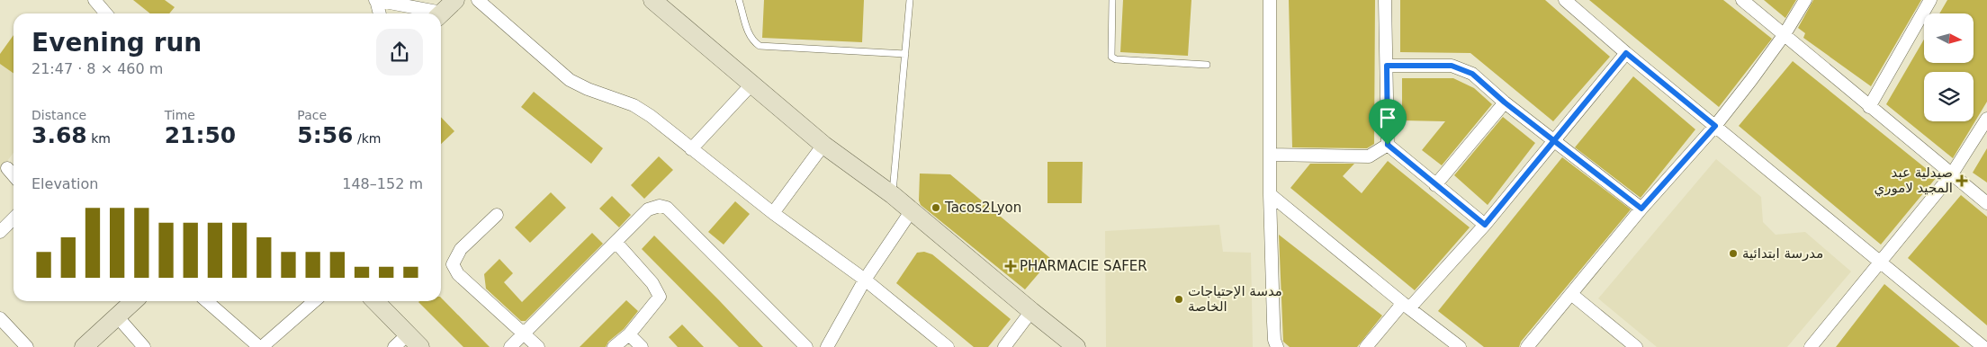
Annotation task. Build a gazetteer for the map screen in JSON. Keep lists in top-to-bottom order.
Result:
{
  "places": {
    "health": ["صيدلية عبد المجيد لاموري", "PHARMACIE SAFER"],
    "other": ["Tacos2Lyon", "مدرسة ابتدائية", "مدسة الإحتياجات الخاصة"]
  },
  "north": "right",
  "page": {
    "heading": ["Evening run", "21:47 · 8 × 460 m"],
    "stats": [
      ["Distance", "3.68 km"],
      ["Time", "21:50"],
      ["Pace", "5:56 /km"]
    ],
    "chart": ["Elevation", "148–152 m"]
  }
}
